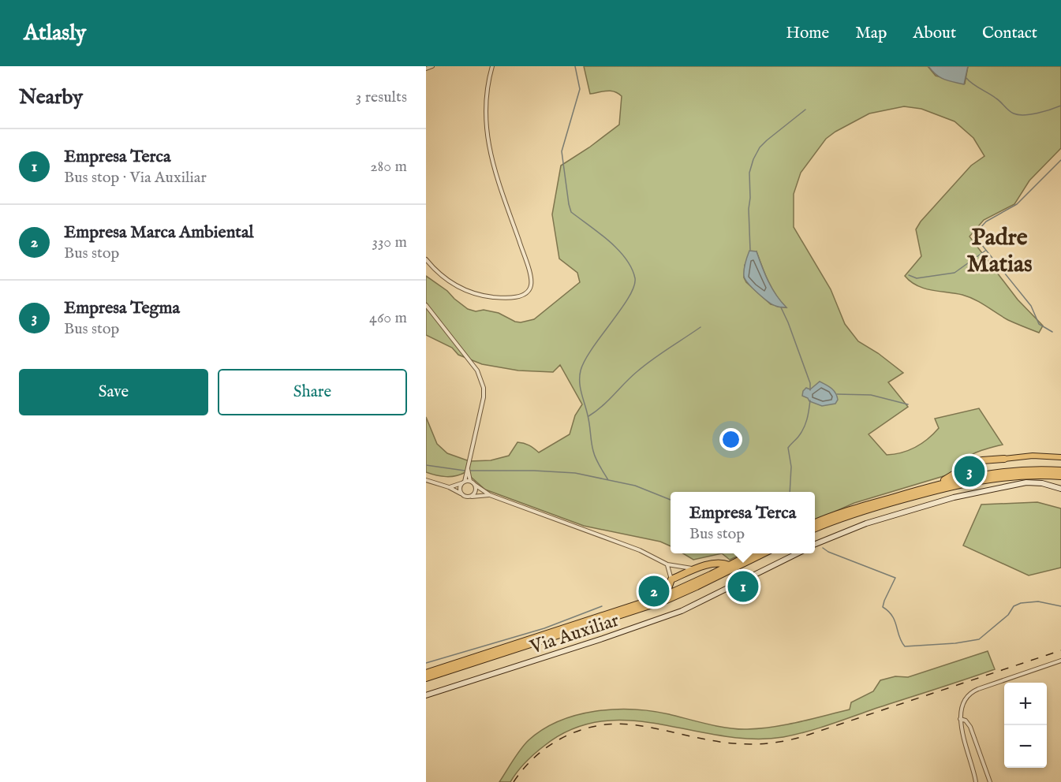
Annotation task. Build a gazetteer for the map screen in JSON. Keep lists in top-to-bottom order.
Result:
{
  "streets": {
    "street": ["Via Auxiliar"]
  },
  "districts": ["Padre Matias"],
  "page": {
    "header": "Atlasly",
    "nav": [
      "Home",
      "Map",
      "About",
      "Contact"
    ],
    "heading": ["Nearby", "3 results"],
    "list": [
      {
        "mark": "1",
        "name": "Empresa Terca",
        "note": "Bus stop · Via Auxiliar",
        "value": "280 m"
      },
      {
        "mark": "2",
        "name": "Empresa Marca Ambiental",
        "note": "Bus stop",
        "value": "330 m"
      },
      {
        "mark": "3",
        "name": "Empresa Tegma",
        "note": "Bus stop",
        "value": "460 m"
      }
    ],
    "buttons": ["Save", "Share"],
    "pins": ["3", "1", "2"],
    "popup": ["Empresa Terca", "Bus stop"],
    "map_buttons": ["+", "−"]
  }
}
